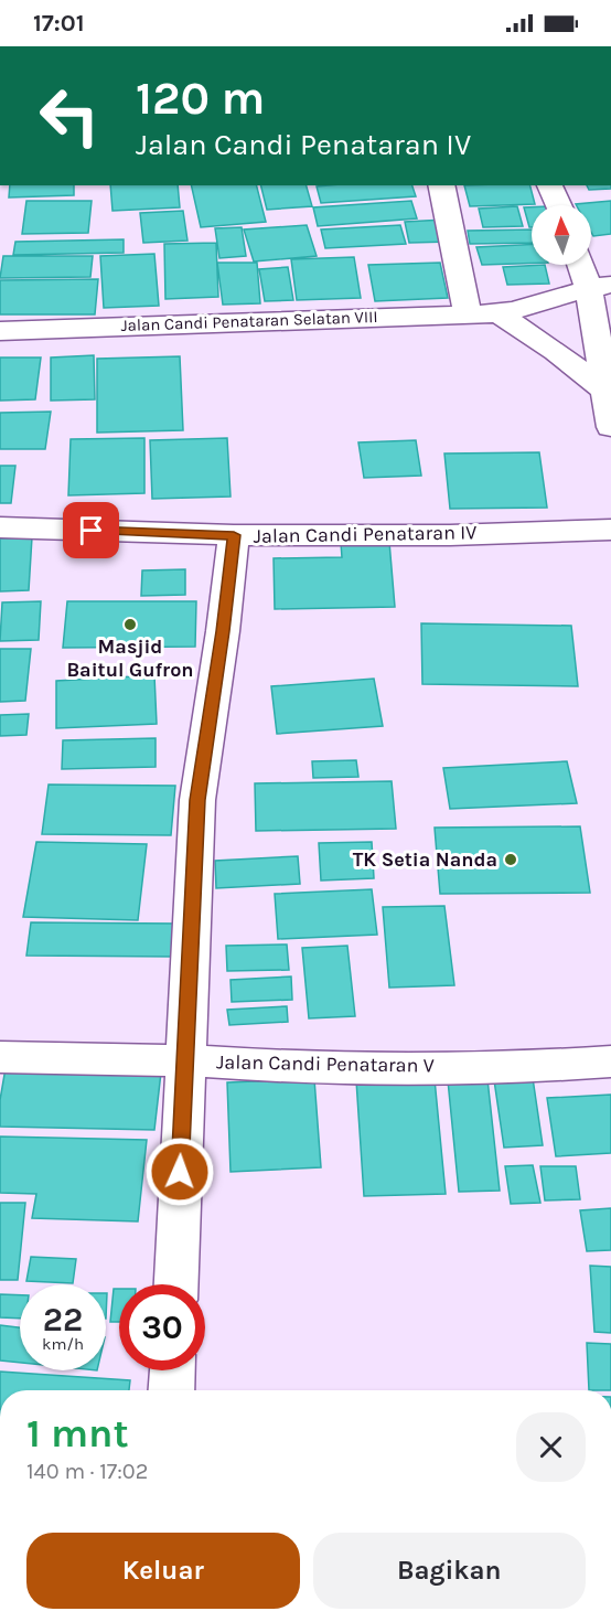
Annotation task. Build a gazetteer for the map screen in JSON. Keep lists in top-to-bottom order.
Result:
{
  "streets": {
    "street": ["Jalan Candi Penataran Selatan VIII", "Jalan Candi Penataran IV", "Jalan Candi Penataran V"]
  },
  "places": ["Masjid Baitul Gufron", "TK Setia Nanda"],
  "north": "top",
  "page": {
    "status": "17:01",
    "turn": ["120 m", "Jalan Candi Penataran IV"],
    "speed": "22 km/h",
    "limit": "30",
    "heading": ["1 mnt", "140 m · 17:02"],
    "buttons": ["Keluar", "Bagikan"]
  }
}
